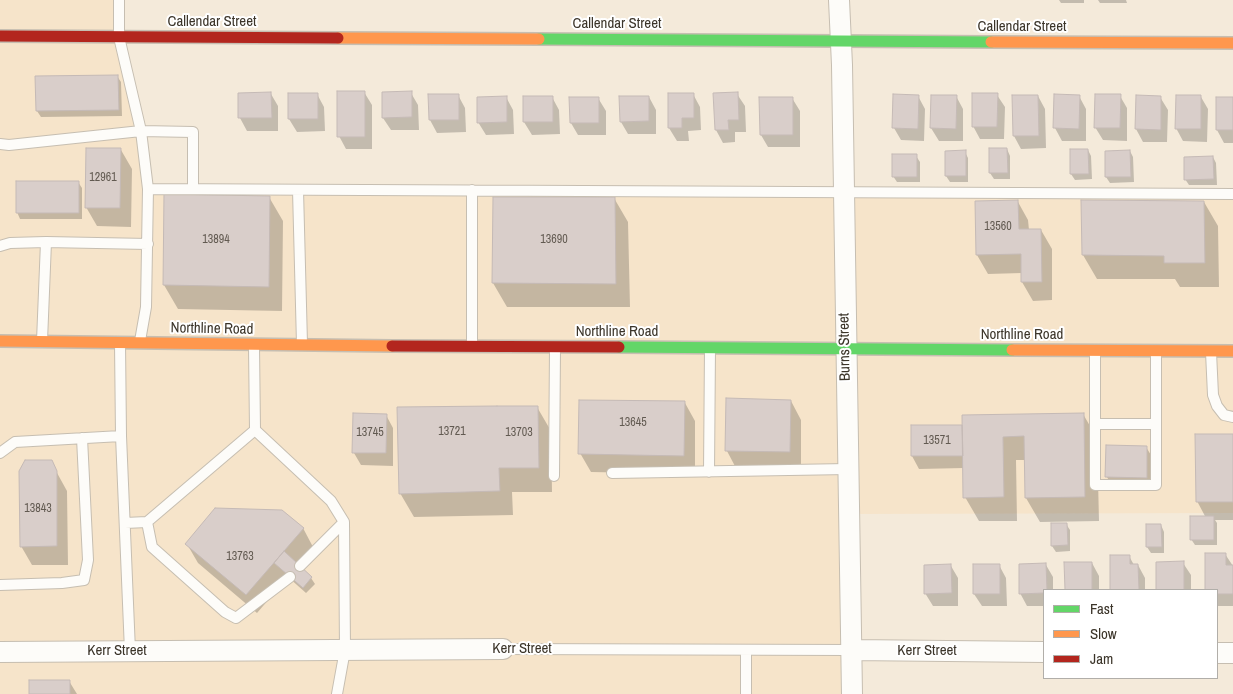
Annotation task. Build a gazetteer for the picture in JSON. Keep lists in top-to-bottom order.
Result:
{
  "streets": {
    "main road": ["Callendar Street", "Northline Road"],
    "street": ["Burns Street", "Kerr Street"]
  },
  "crossings": [
    ["Callendar Street", "Burns Street"],
    ["Northline Road", "Burns Street"],
    ["Burns Street", "Kerr Street"]
  ],
  "house_numbers": [
    "12961",
    "13560",
    "13894",
    "13690",
    "13645",
    "13721",
    "13745",
    "13703",
    "13571",
    "13843",
    "13763"
  ],
  "legend": ["Fast", "Slow", "Jam"]
}
